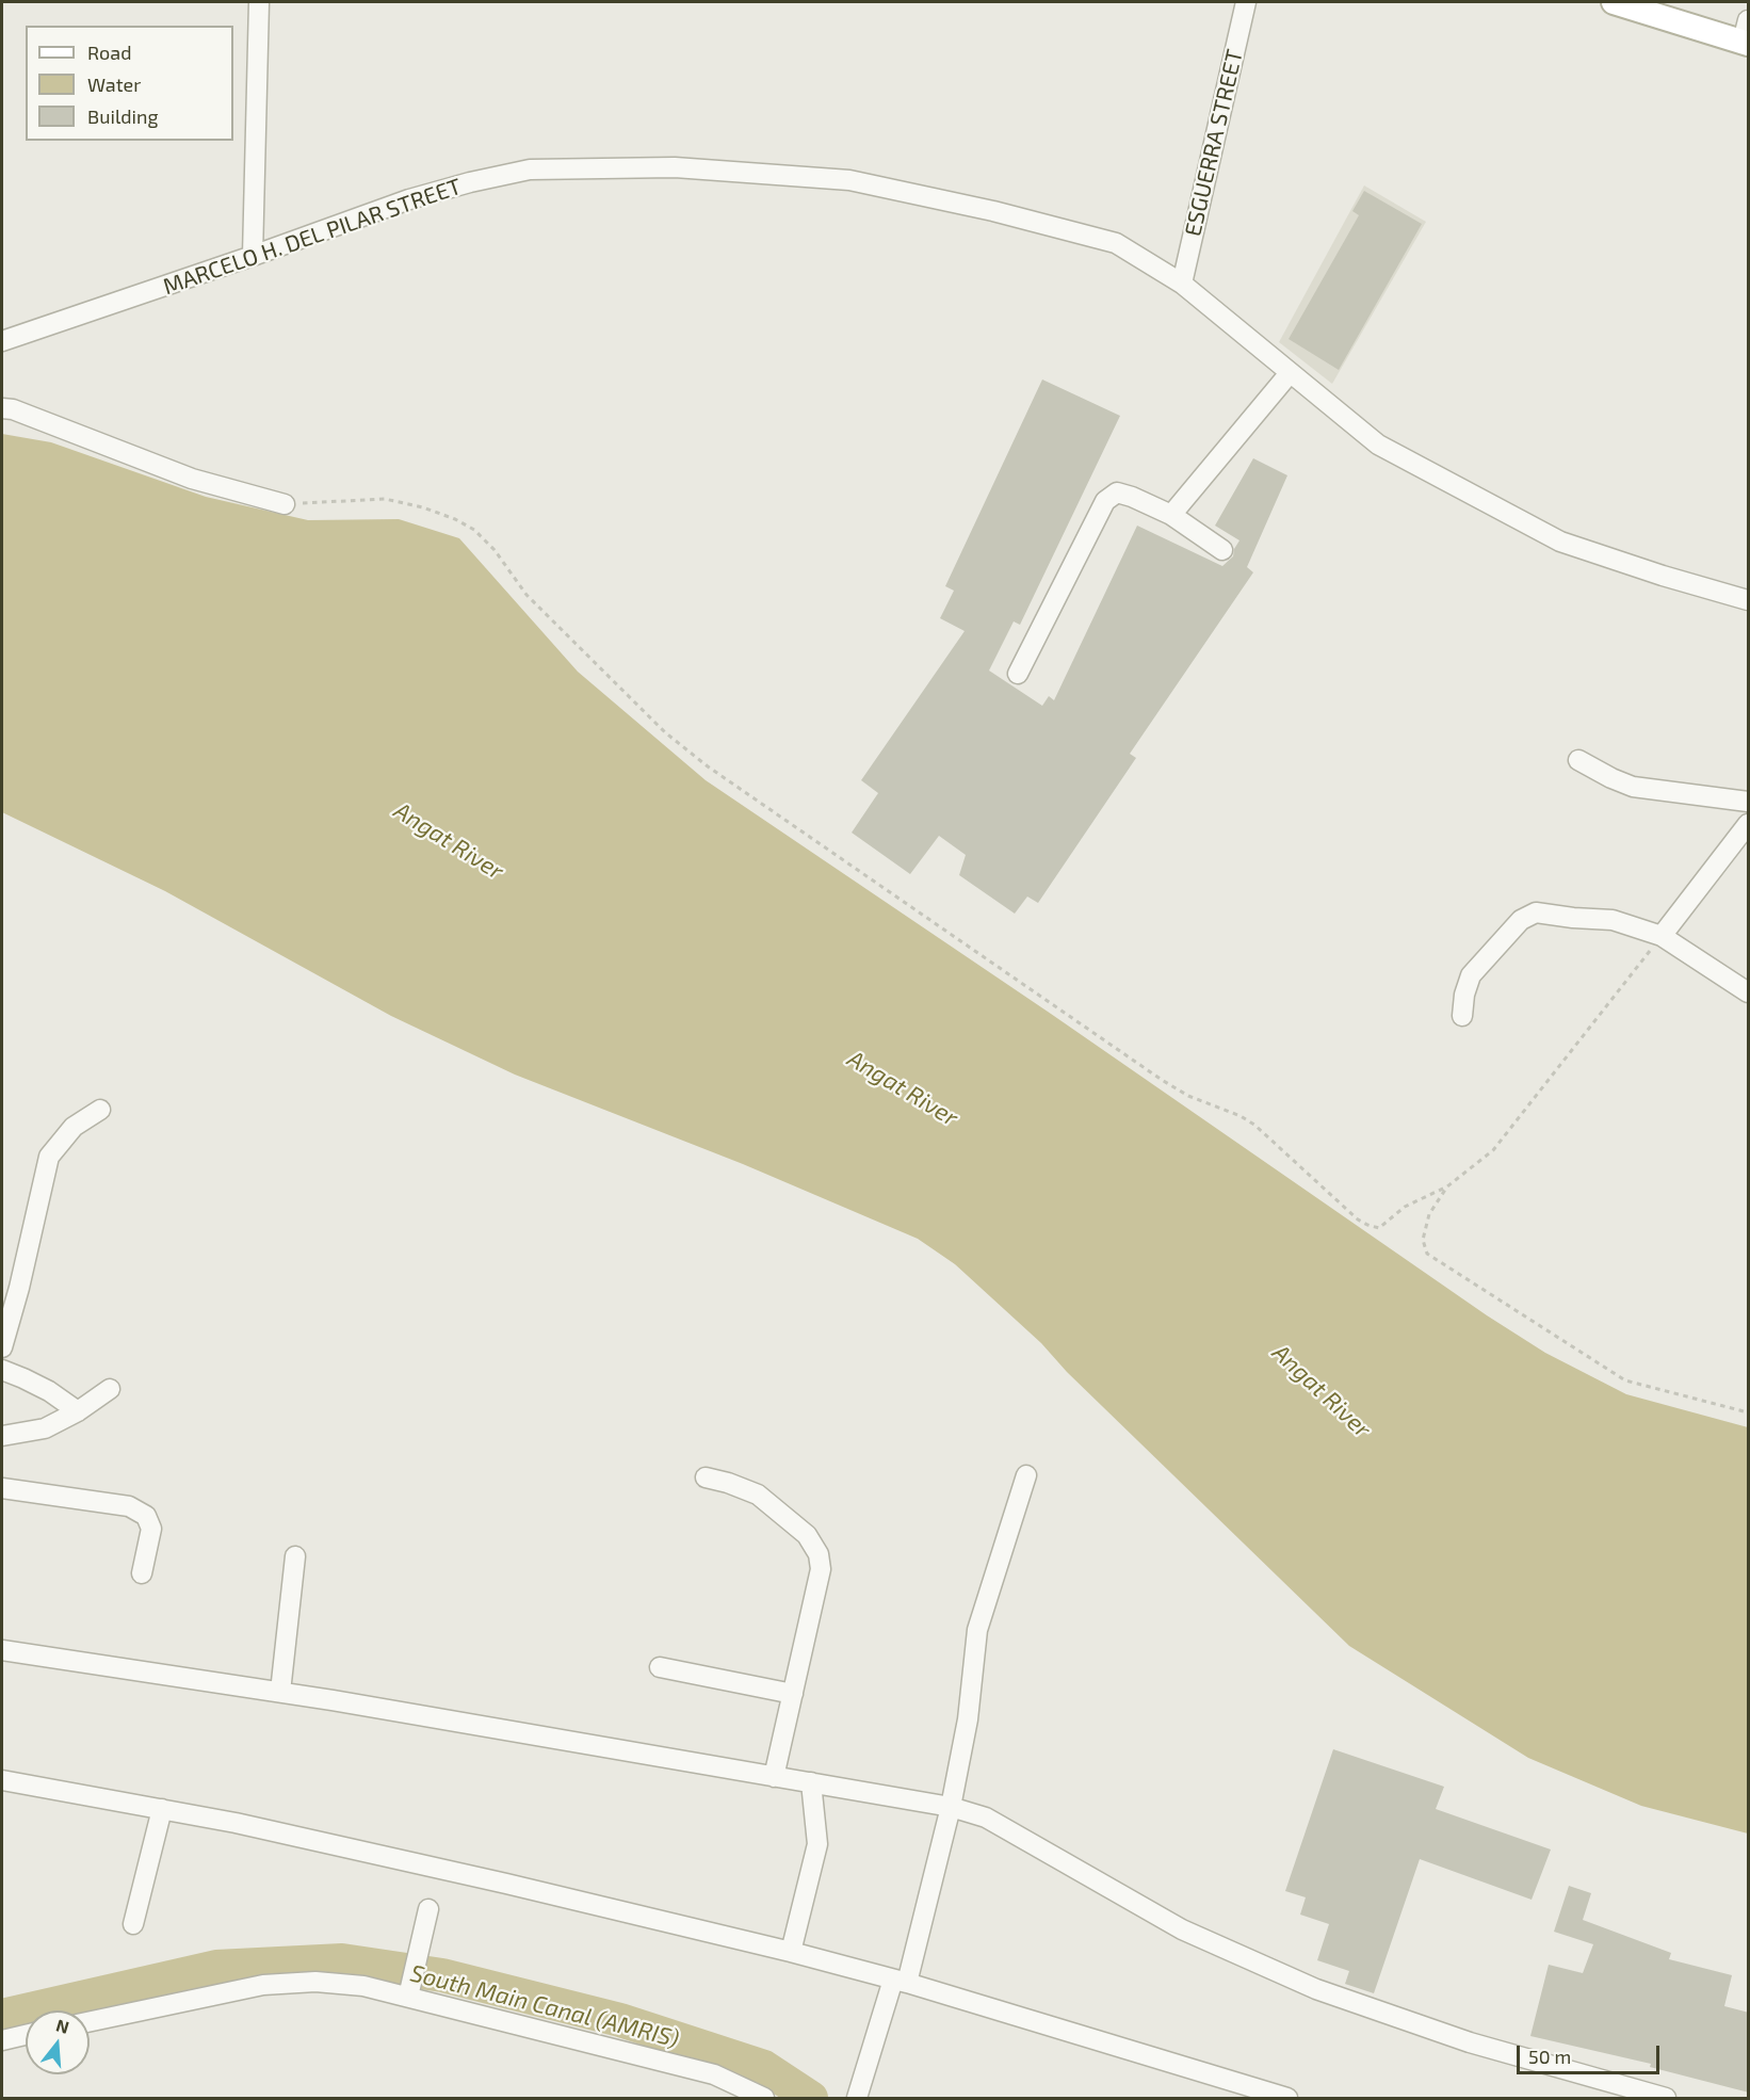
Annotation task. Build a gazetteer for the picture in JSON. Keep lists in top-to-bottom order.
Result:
{
  "streets": {
    "street": ["ESGUERRA STREET", "MARCELO H. DEL PILAR STREET"]
  },
  "crossings": [
    ["ESGUERRA STREET", "MARCELO H. DEL PILAR STREET"]
  ],
  "water": ["Angat River", "South Main Canal (AMRIS)"],
  "legend": ["Road", "Water", "Building"],
  "scale_bar": "50 m",
  "north": "top"
}
